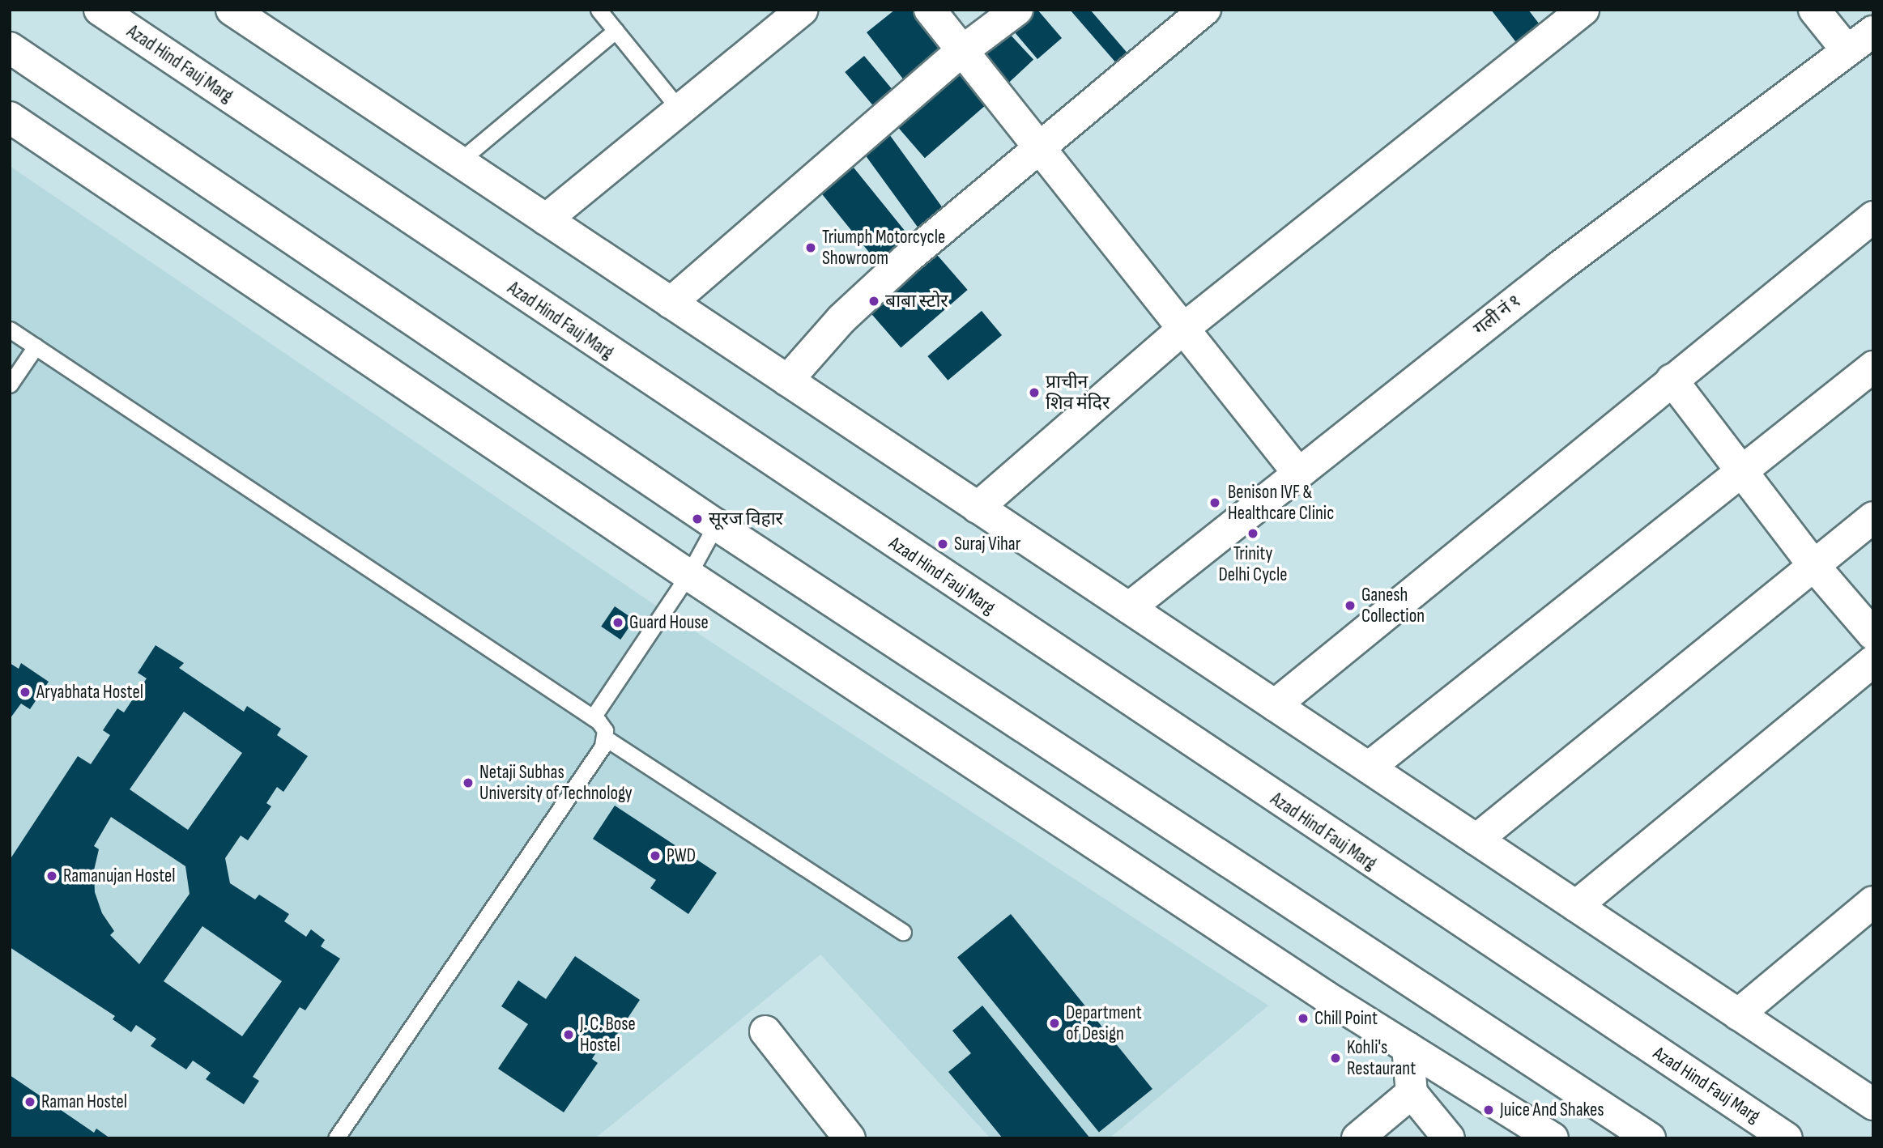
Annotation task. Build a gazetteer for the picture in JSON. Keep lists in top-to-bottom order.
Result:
{
  "streets": {
    "street": ["Azad Hind Fauj Marg", "गली नं १"]
  },
  "places": [
    "Triumph Motorcycle Showroom",
    "बाबा स्टोर",
    "प्राचीन शिव मंदिर",
    "Benison IVF & Healthcare Clinic",
    "सूरज विहार",
    "Trinity Delhi Cycle",
    "Suraj Vihar",
    "Ganesh Collection",
    "Guard House",
    "Aryabhata Hostel",
    "Netaji Subhas University of Technology",
    "PWD",
    "Ramanujan Hostel",
    "Chill Point",
    "Department of Design",
    "J. C. Bose Hostel",
    "Kohli's Restaurant",
    "Raman Hostel",
    "Juice And Shakes"
  ]
}
